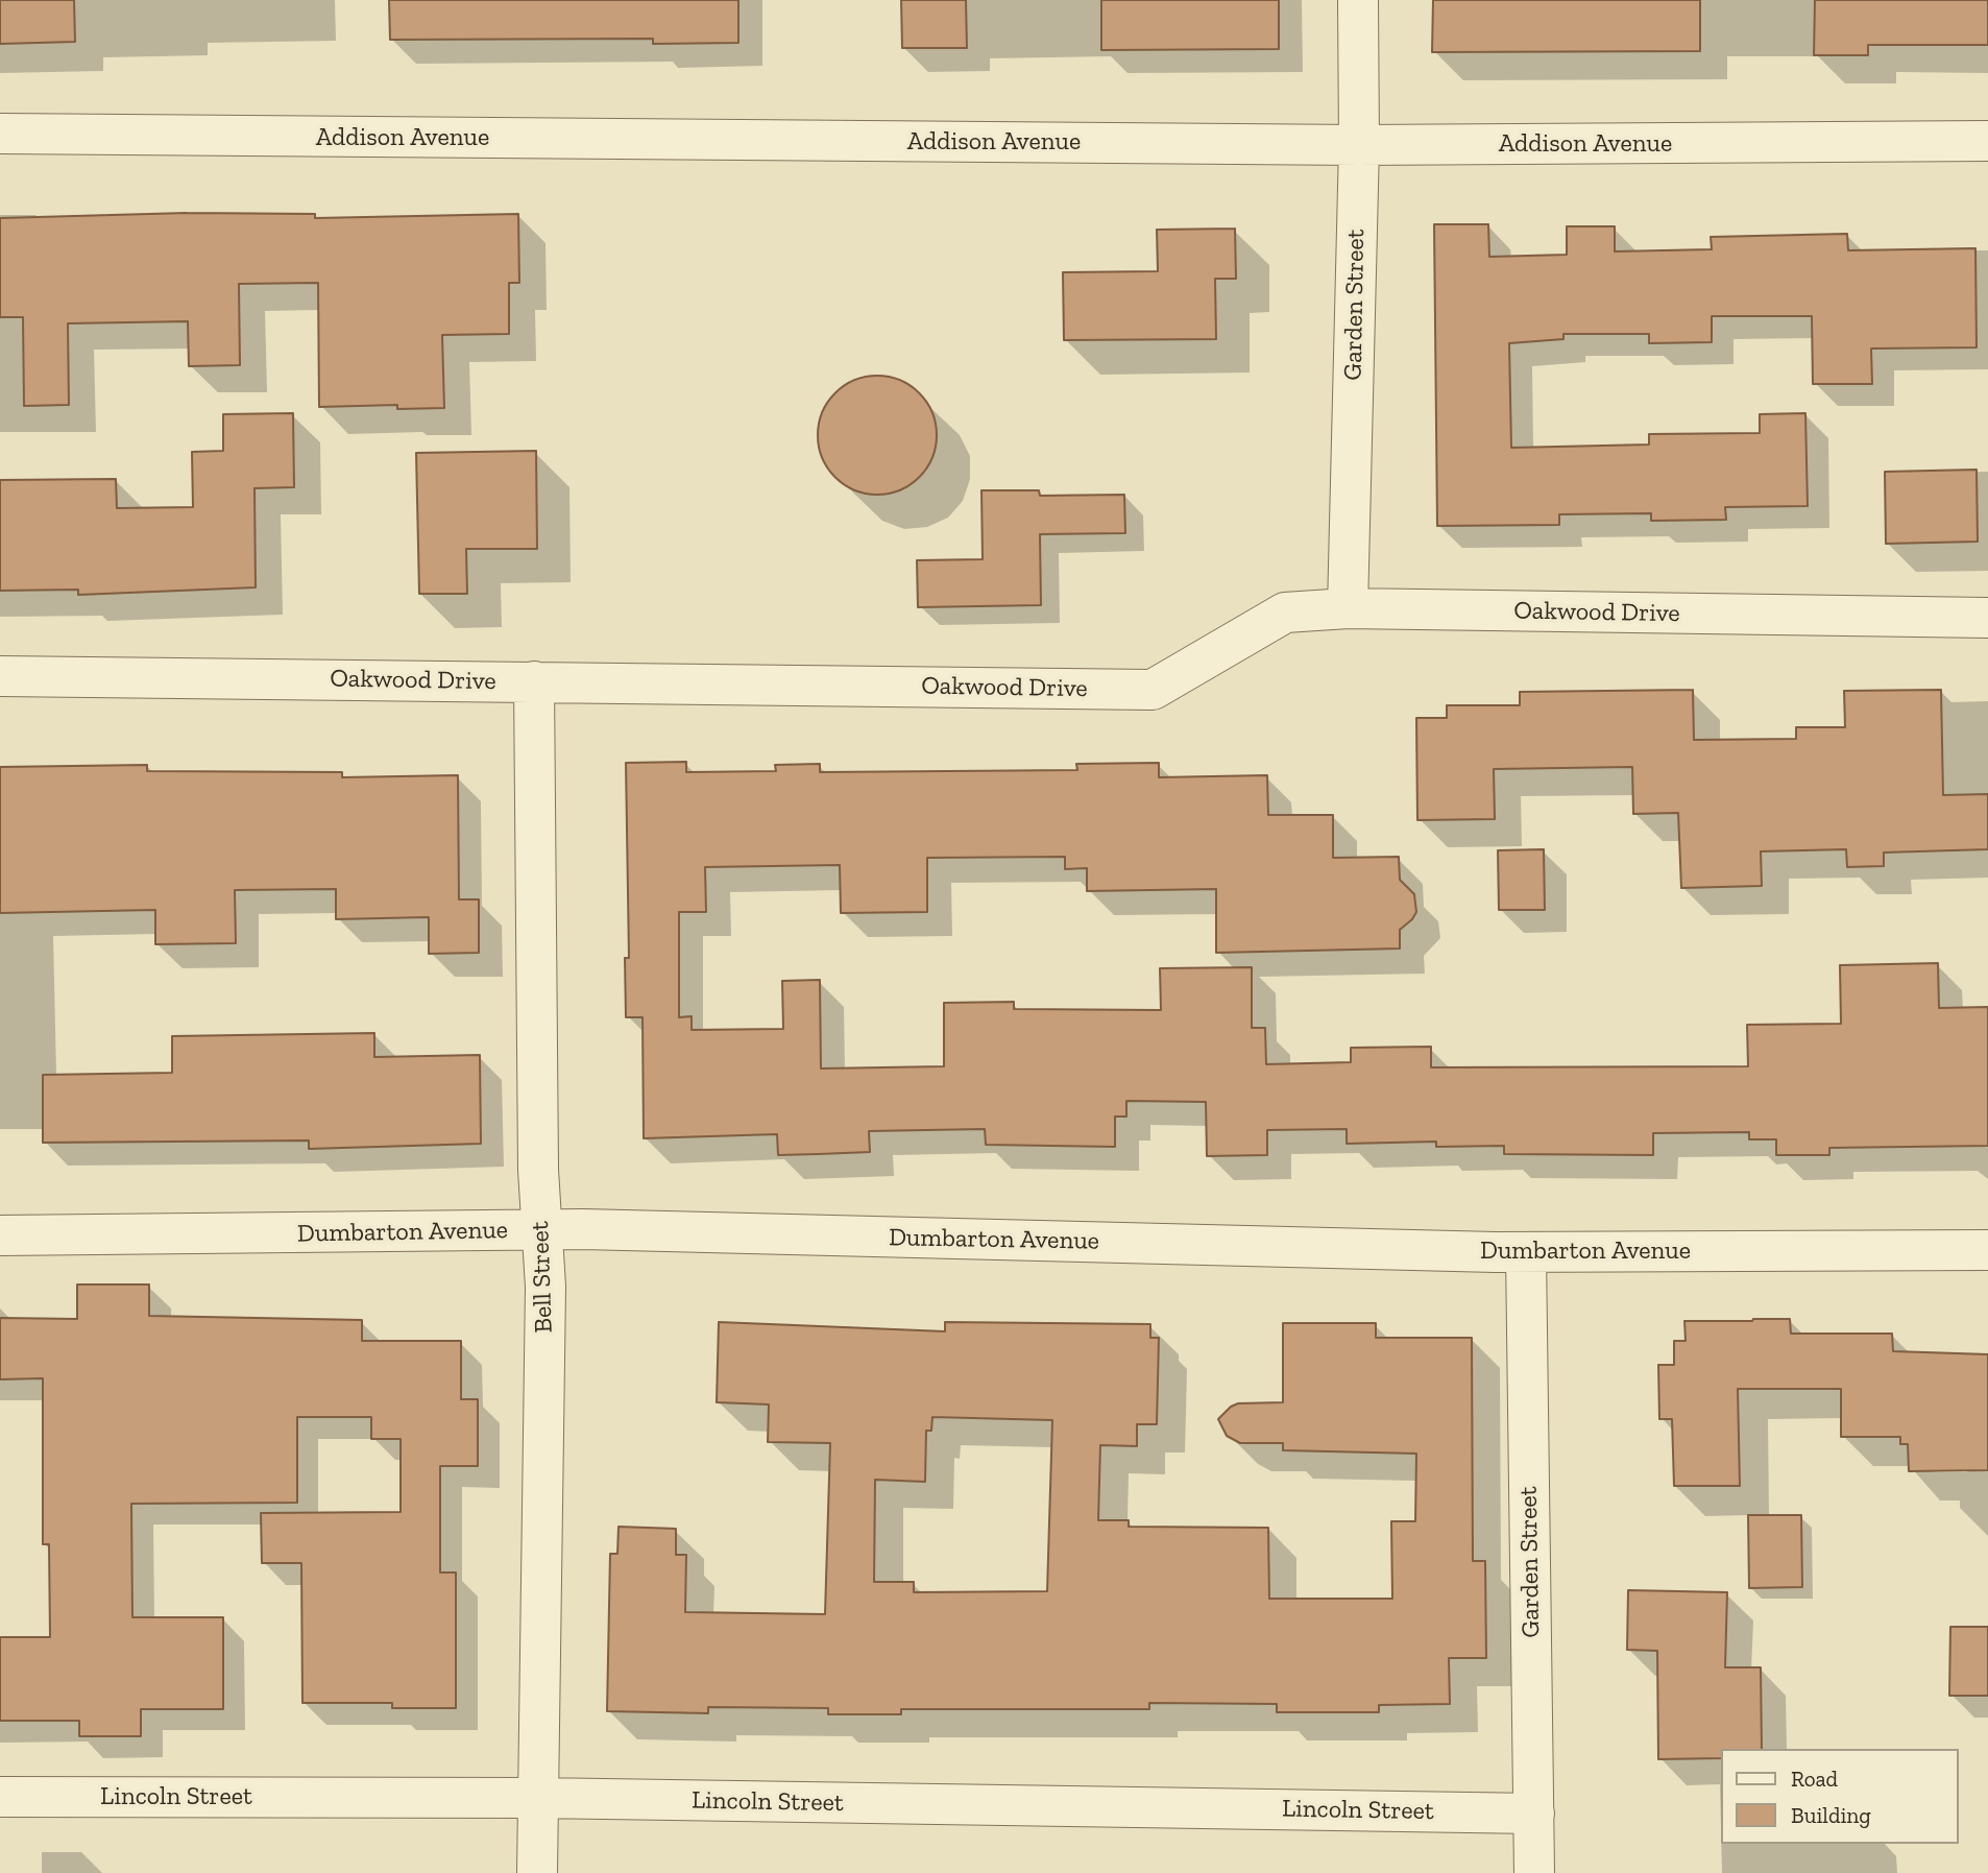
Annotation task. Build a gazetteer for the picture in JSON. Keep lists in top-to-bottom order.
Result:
{
  "streets": {
    "street": [
      "Addison Avenue",
      "Garden Street",
      "Oakwood Drive",
      "Dumbarton Avenue",
      "Bell Street",
      "Lincoln Street"
    ]
  },
  "crossings": [
    ["Addison Avenue", "Garden Street"],
    ["Garden Street", "Oakwood Drive"],
    ["Garden Street", "Dumbarton Avenue"],
    ["Garden Street", "Lincoln Street"],
    ["Oakwood Drive", "Bell Street"],
    ["Dumbarton Avenue", "Bell Street"],
    ["Bell Street", "Lincoln Street"]
  ],
  "legend": ["Road", "Building"]
}
